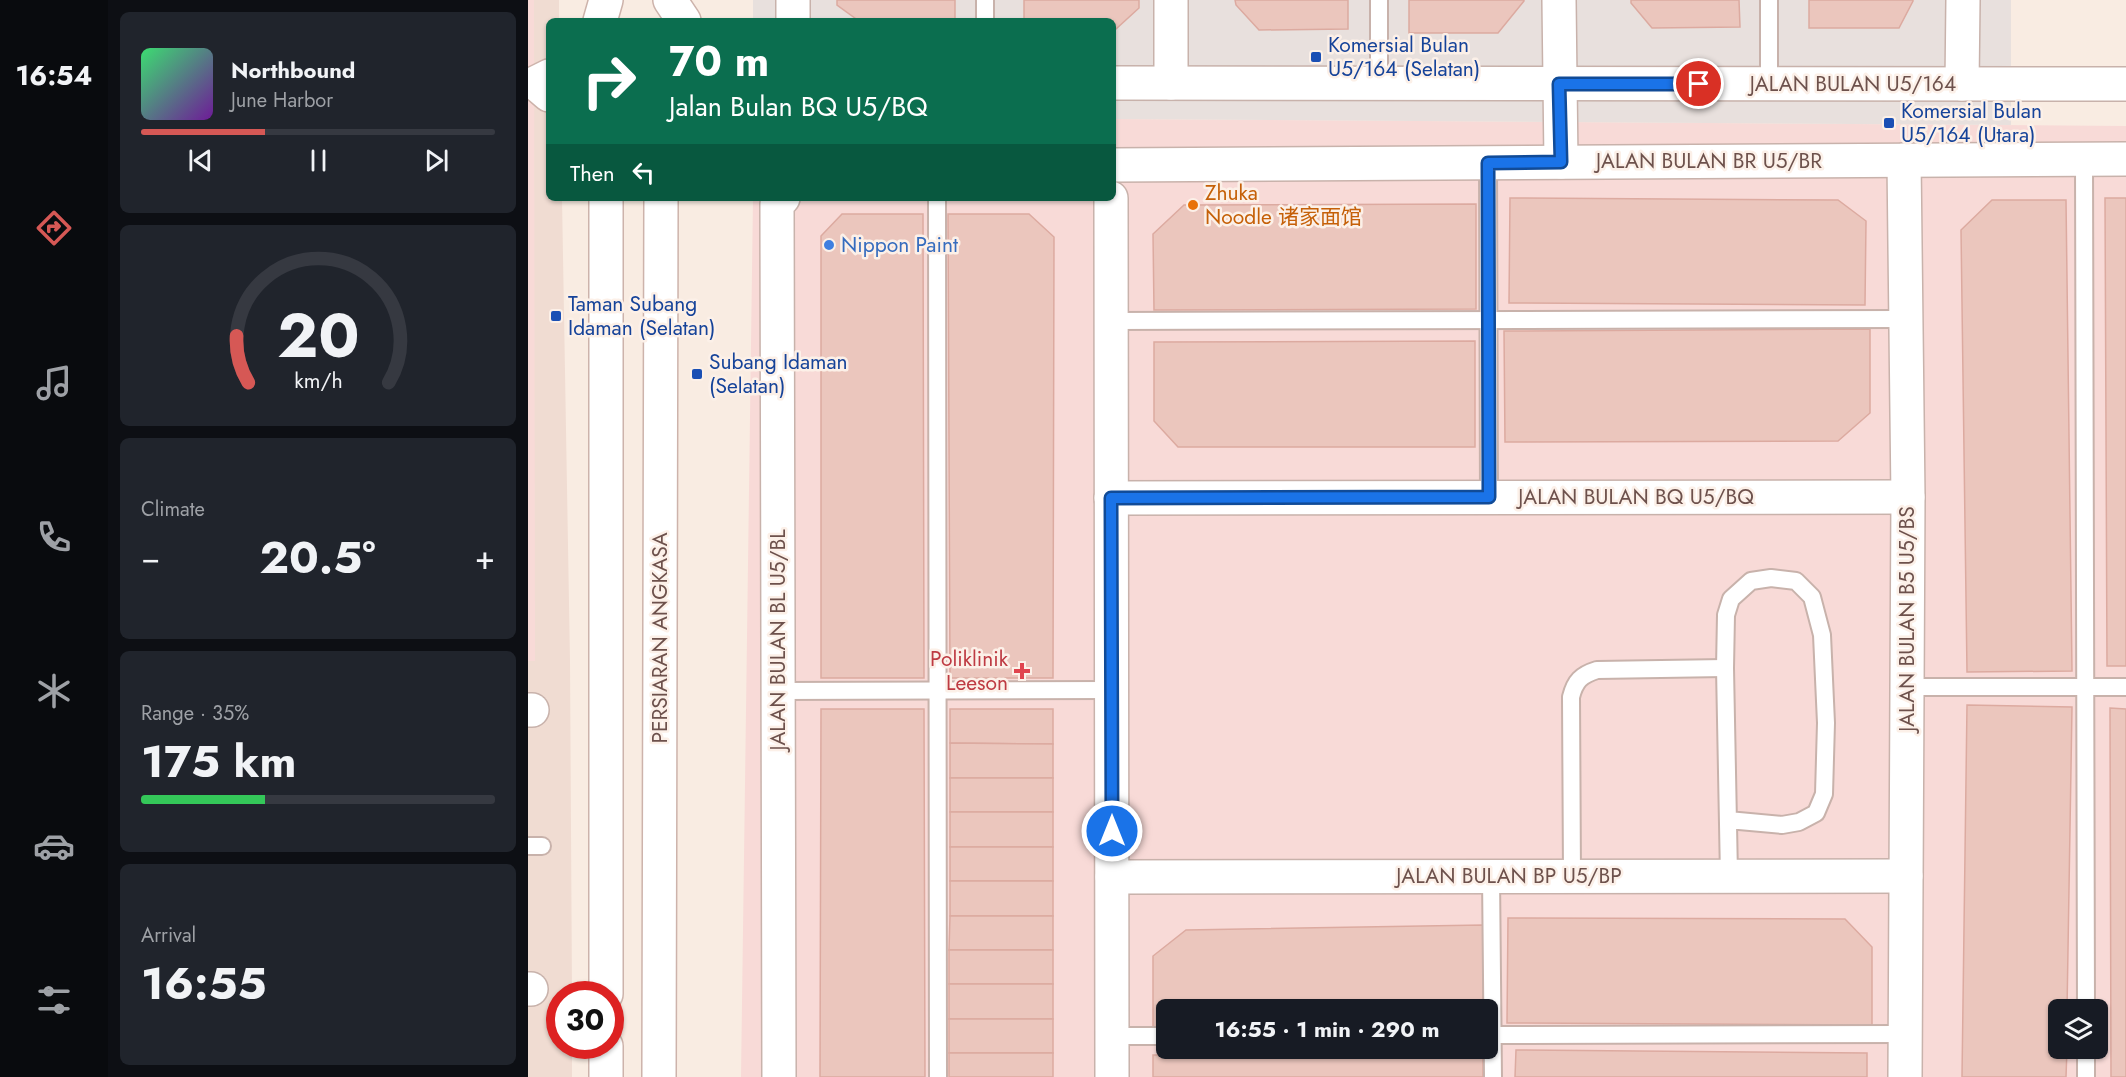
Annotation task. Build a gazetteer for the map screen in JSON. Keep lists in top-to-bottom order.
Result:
{
  "streets": {
    "street": [
      "JALAN BULAN U5/164",
      "JALAN BULAN BR U5/BR",
      "JALAN BULAN BQ U5/BQ",
      "JALAN BULAN B5 U5/BS",
      "PERSIARAN ANGKASA",
      "JALAN BULAN BL U5/BL",
      "JALAN BULAN BP U5/BP"
    ]
  },
  "crossings": [
    ["JALAN BULAN BR U5/BR", "JALAN BULAN B5 U5/BS"],
    ["JALAN BULAN BQ U5/BQ", "JALAN BULAN B5 U5/BS"],
    ["JALAN BULAN B5 U5/BS", "JALAN BULAN BP U5/BP"]
  ],
  "places": {
    "transit": [
      "Komersial Bulan U5/164 (Selatan)",
      "Komersial Bulan U5/164 (Utara)",
      "Taman Subang Idaman (Selatan)",
      "Subang Idaman (Selatan)"
    ],
    "other": ["Zhuka Noodle 诸家面馆", "Nippon Paint"],
    "health": ["Poliklinik Leeson"]
  },
  "page": {
    "tabs": "16:54",
    "turn": ["70 m", "Jalan Bulan BQ U5/BQ"],
    "song": ["Northbound", "June Harbor"],
    "then": "Then",
    "tile": [
      "Climate",
      ["Range · 35%", "175 km"],
      ["Arrival", "16:55"]
    ],
    "heat": ["−", "20.5°", "+"],
    "limit": "30",
    "trip": "16:55 · 1 min · 290 m",
    "gauge": ["20", "km/h"]
  }
}
